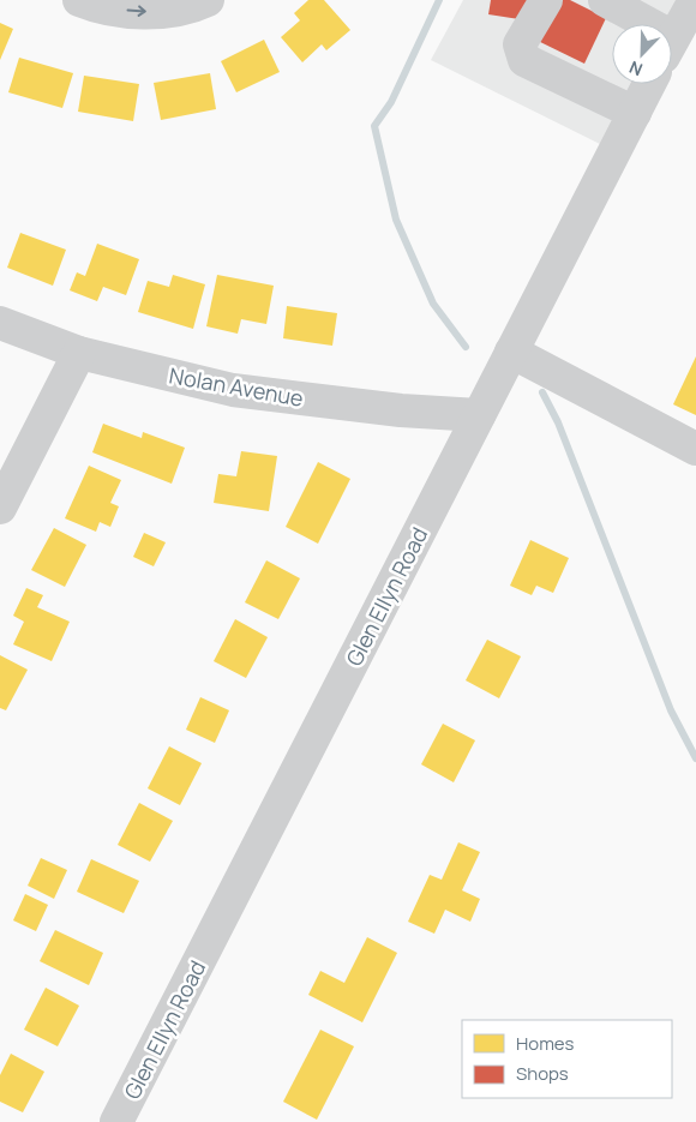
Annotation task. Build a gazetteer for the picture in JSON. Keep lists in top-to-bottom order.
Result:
{
  "streets": {
    "street": ["Nolan Avenue", "Glen Ellyn Road"]
  },
  "crossings": [
    ["Nolan Avenue", "Glen Ellyn Road"]
  ],
  "legend": ["Homes", "Shops"],
  "north": "bottom left"
}
